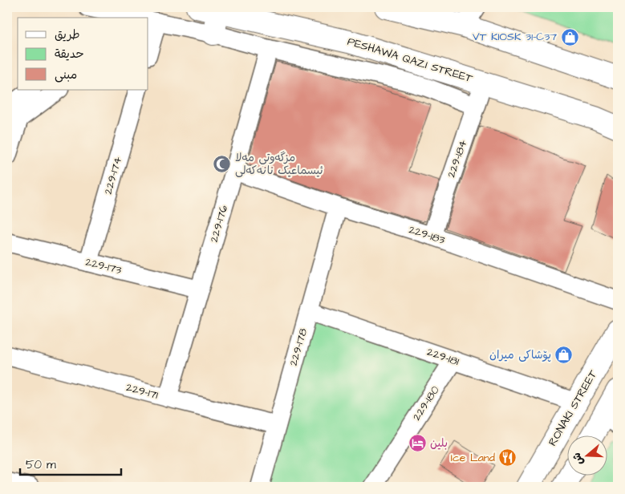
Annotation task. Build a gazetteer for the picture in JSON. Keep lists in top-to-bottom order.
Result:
{
  "streets": {
    "main road": ["PESHAWA QAZI STREET", "RONAKI STREET"],
    "street": [
      "229-184",
      "229-174",
      "229-176",
      "229-183",
      "229-173",
      "229-178",
      "229-181",
      "229-171",
      "229-180"
    ]
  },
  "crossings": [
    ["PESHAWA QAZI STREET", "229-184"],
    ["229-184", "229-183"],
    ["229-174", "229-173"],
    ["229-176", "229-183"],
    ["229-176", "229-173"],
    ["229-176", "229-171"],
    ["229-183", "229-178"],
    ["229-178", "229-181"],
    ["229-178", "229-171"],
    ["229-181", "229-180"],
    ["229-181", "RONAKI STREET"]
  ],
  "places": {
    "shop": ["VT KIOSK 31-C37", "پۆشاکی ميران"],
    "mosque": ["مزگەوتی مەلا ئیسماعیک نانەکەلی"],
    "hotel": ["بلين"],
    "restaurant": ["Ice Land"]
  },
  "legend": ["طريق", "حديقة", "مبنى"],
  "scale_bar": "50 m",
  "north": "left"
}
